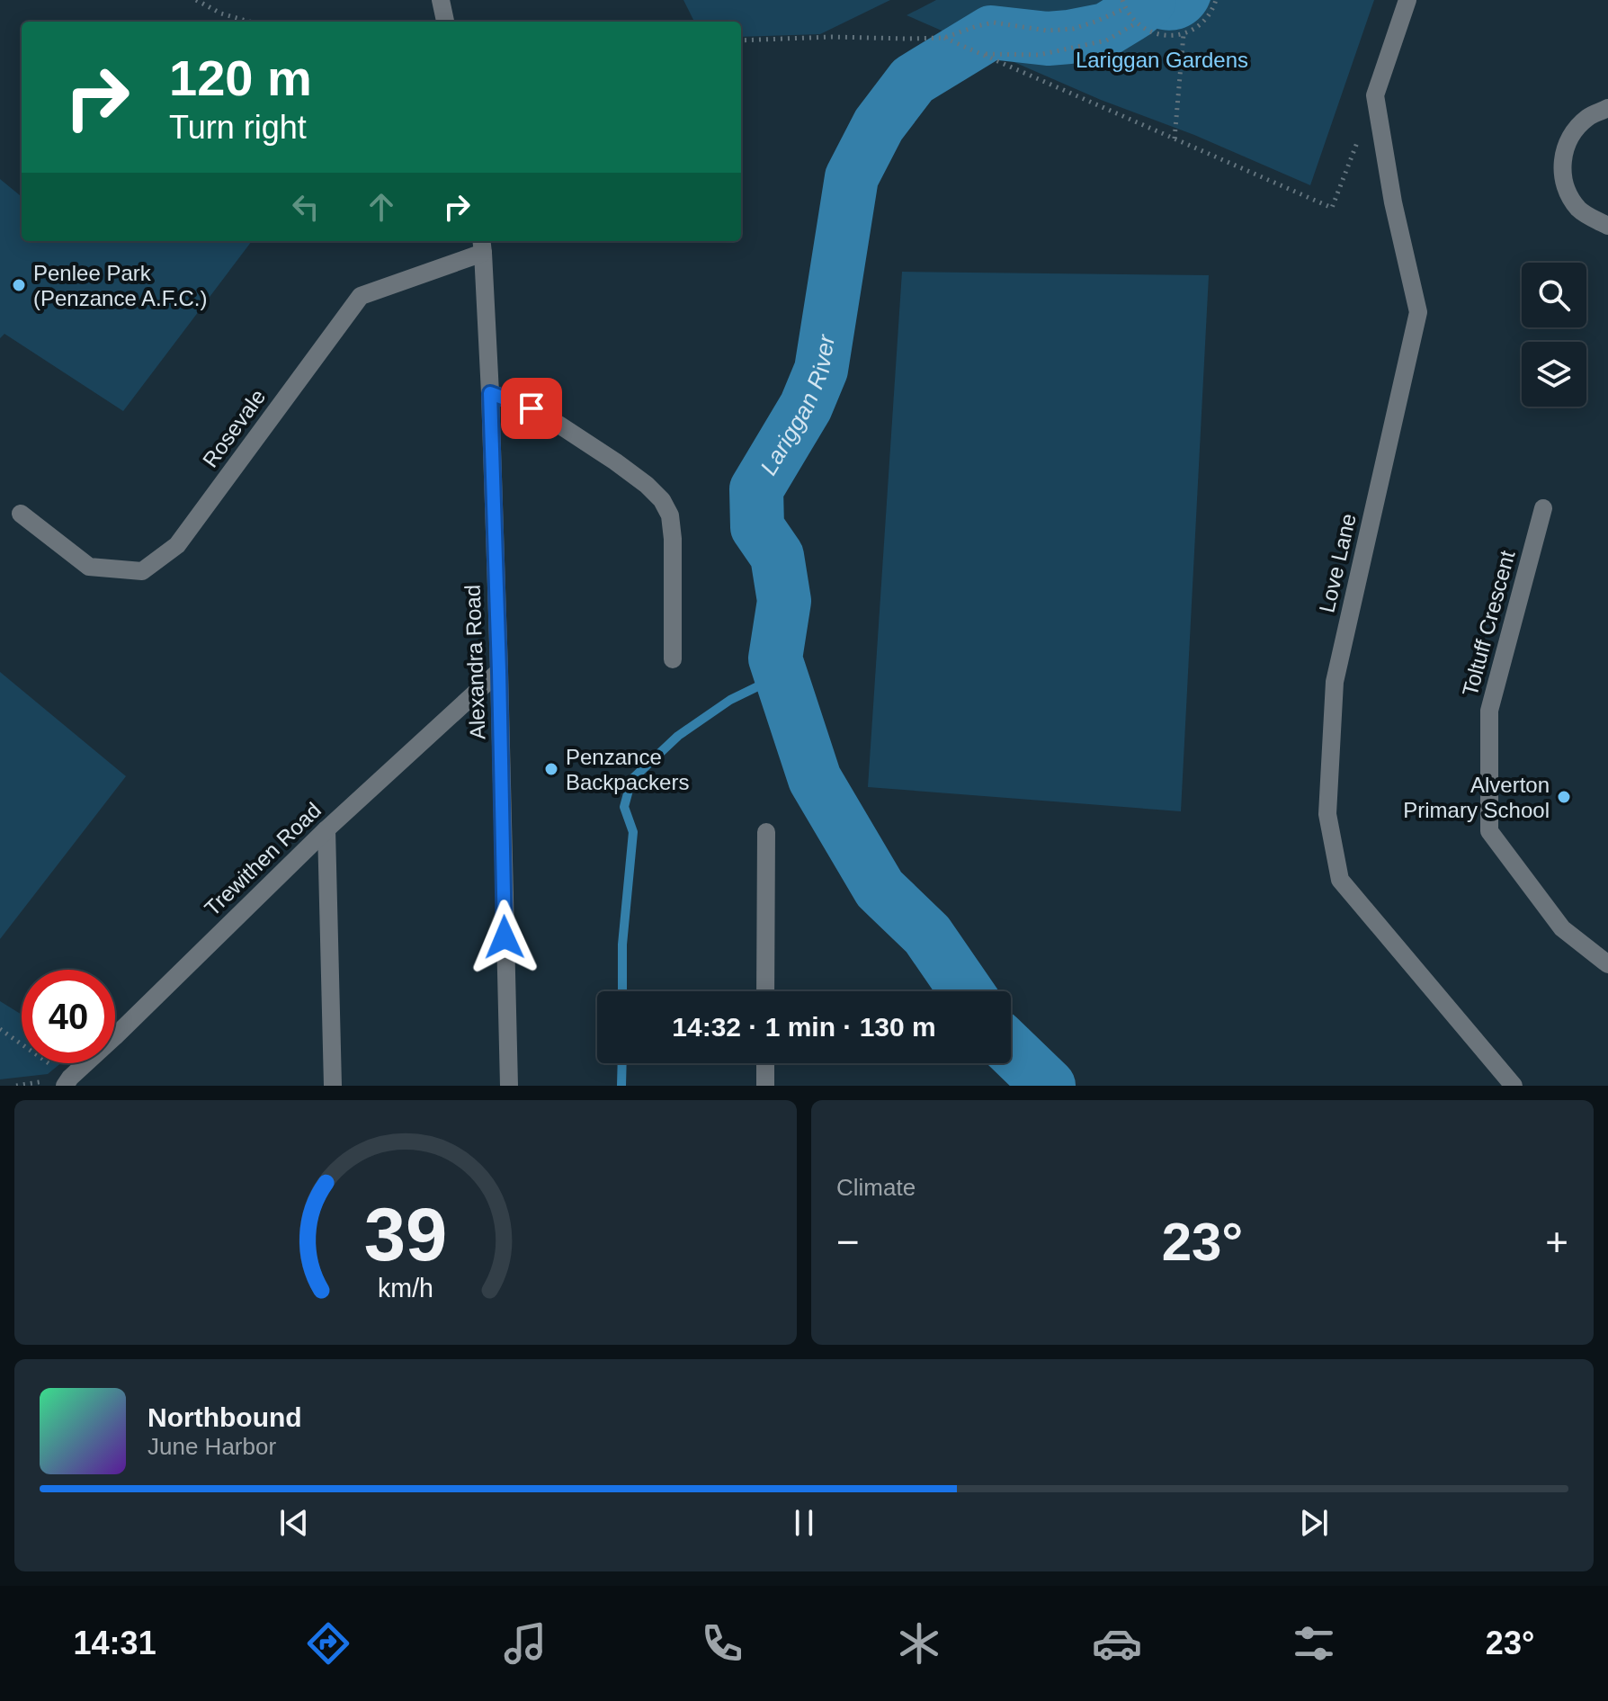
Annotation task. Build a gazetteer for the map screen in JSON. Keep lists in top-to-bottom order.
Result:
{
  "streets": {
    "street": [
      "Rosevale",
      "Love Lane",
      "Toltuff Crescent",
      "Alexandra Road",
      "Trewithen Road"
    ]
  },
  "crossings": [
    ["Rosevale", "Alexandra Road"],
    ["Alexandra Road", "Trewithen Road"]
  ],
  "water": ["Lariggan River"],
  "parks": ["Lariggan Gardens"],
  "places": ["Penlee Park (Penzance A.F.C.)", "Penzance Backpackers", "Alverton Primary School"],
  "page": {
    "turn": ["120 m", "Turn right"],
    "limit": "40",
    "trip": "14:32 · 1 min · 130 m",
    "tile": "Climate",
    "heat": ["−", "23°", "+"],
    "song": ["Northbound", "June Harbor"],
    "tabs": ["14:31", "23°"],
    "gauge": ["39", "km/h"]
  }
}
